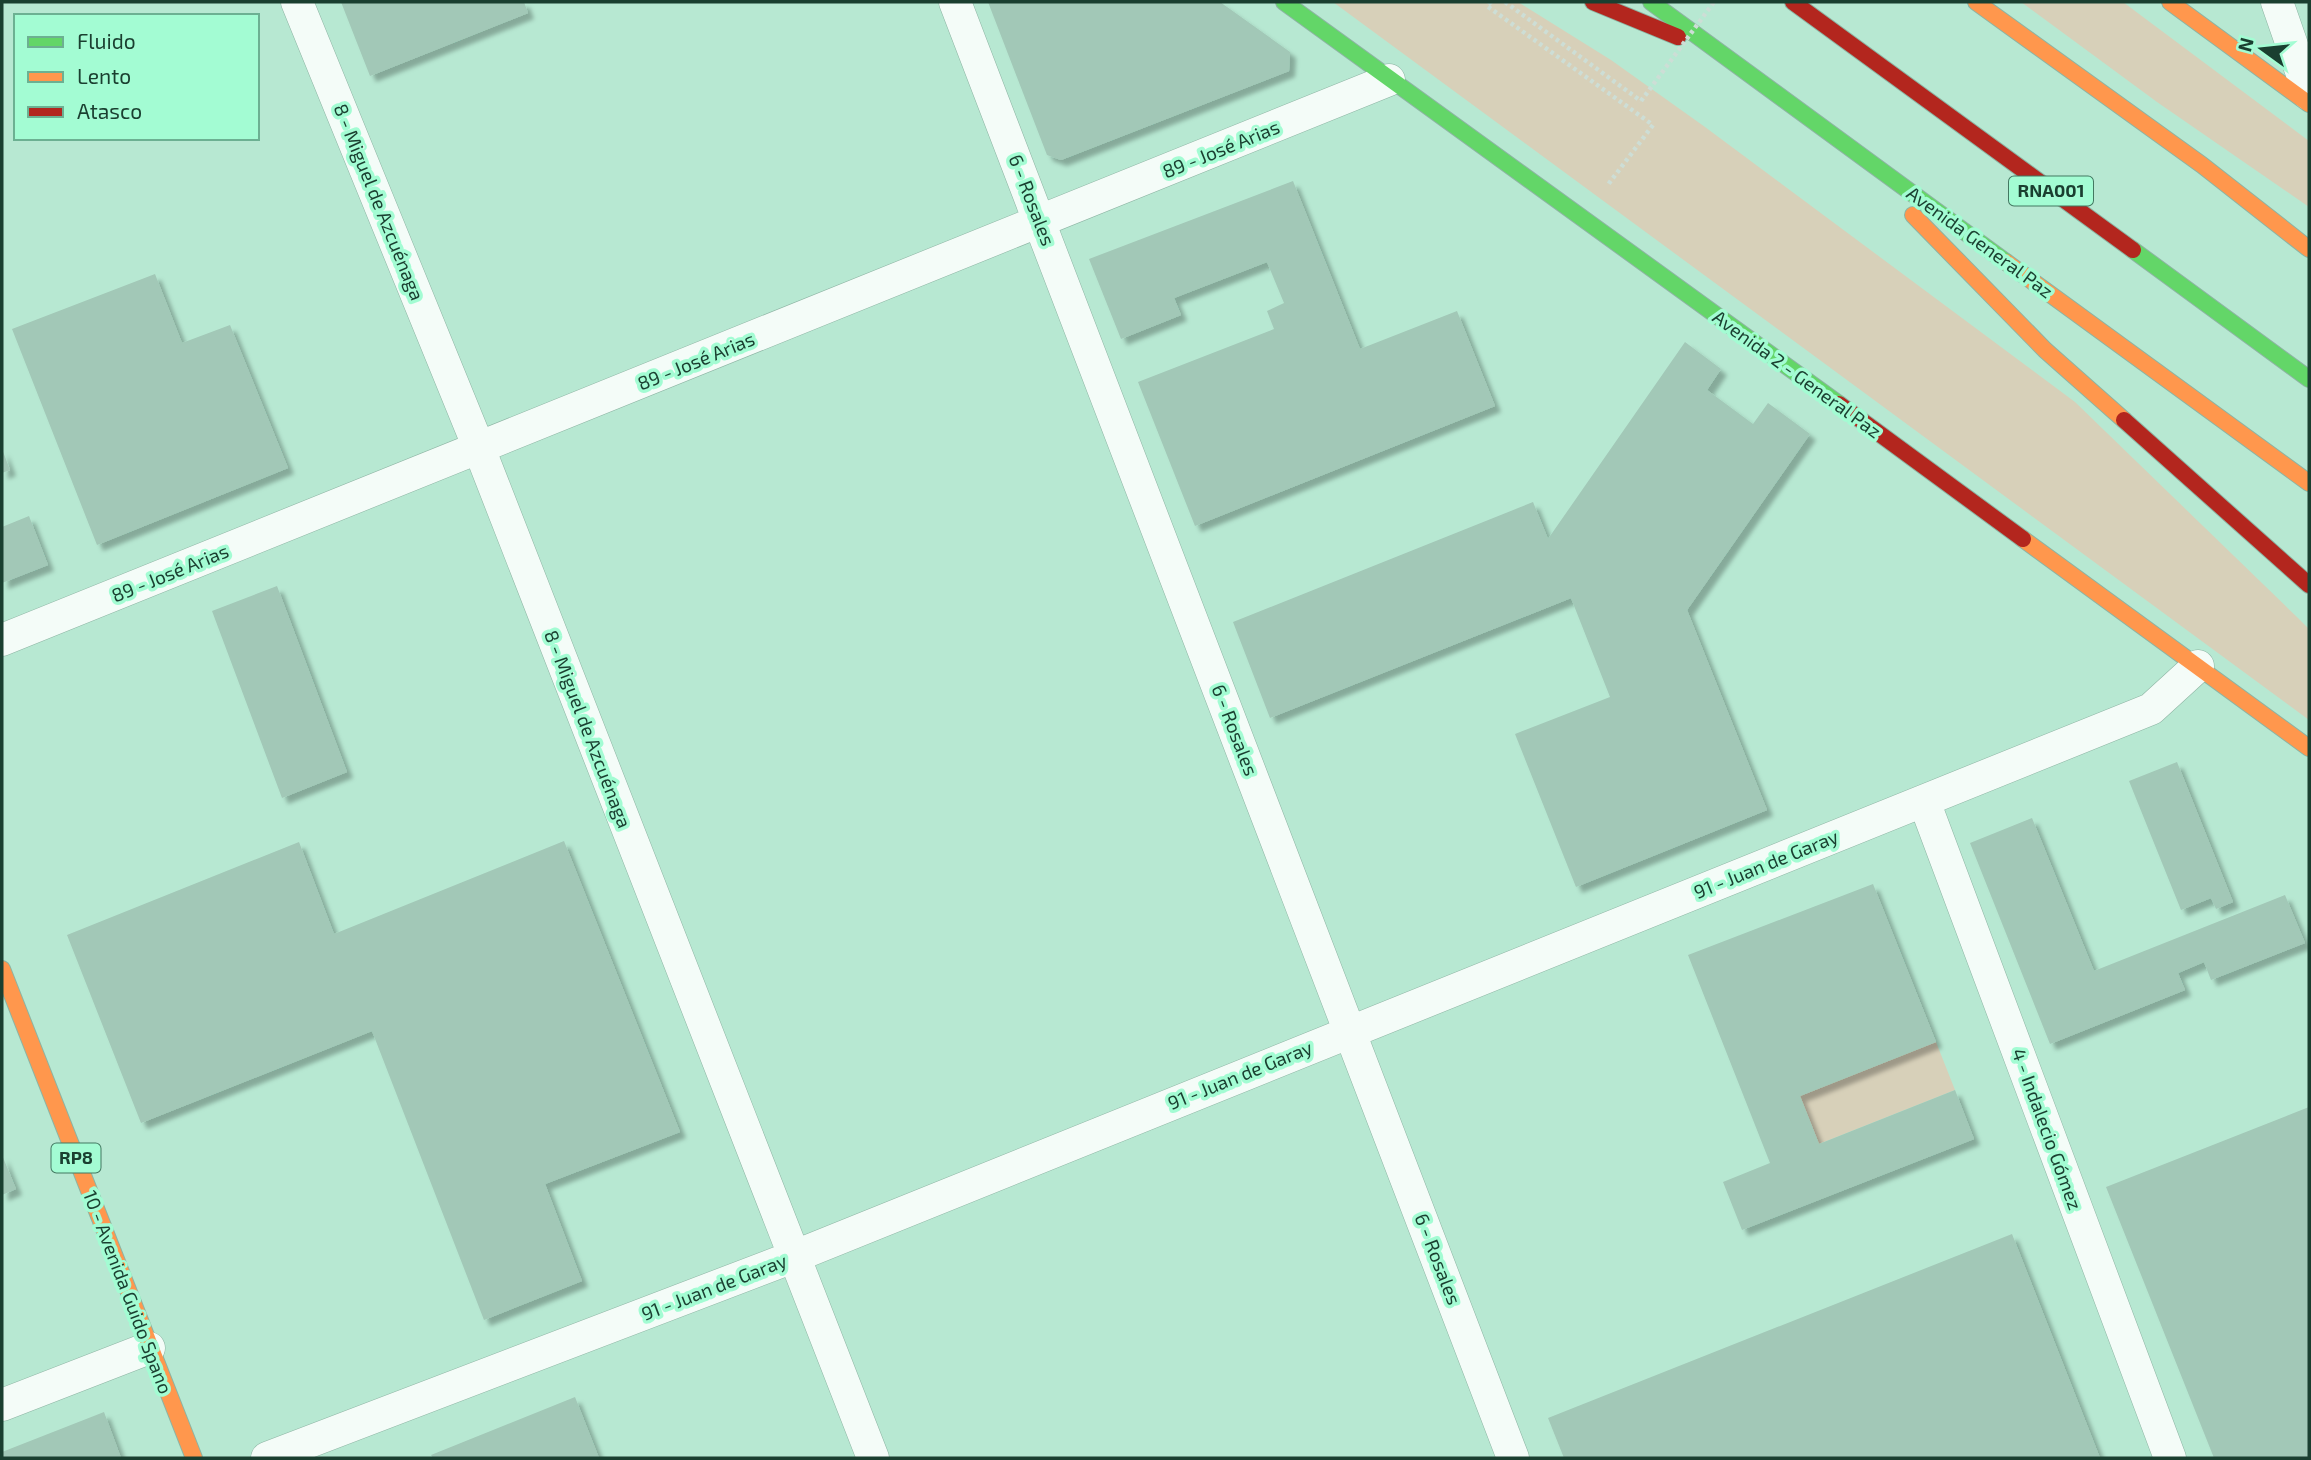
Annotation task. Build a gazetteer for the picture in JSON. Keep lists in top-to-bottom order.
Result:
{
  "streets": {
    "main road": [
      "RNA001",
      "Avenida General Paz",
      "Avenida 2 - General Paz",
      "RP8",
      "10 - Avenida Guido Spano"
    ],
    "street": [
      "89 - José Arias",
      "6 - Rosales",
      "8 - Miguel de Azcuénaga",
      "91 - Juan de Garay",
      "4 - Indalecio Gómez"
    ]
  },
  "crossings": [
    ["89 - José Arias", "6 - Rosales"],
    ["89 - José Arias", "8 - Miguel de Azcuénaga"],
    ["89 - José Arias", "Avenida 2 - General Paz"],
    ["6 - Rosales", "91 - Juan de Garay"],
    ["8 - Miguel de Azcuénaga", "91 - Juan de Garay"],
    ["Avenida 2 - General Paz", "91 - Juan de Garay"],
    ["91 - Juan de Garay", "4 - Indalecio Gómez"]
  ],
  "legend": ["Fluido", "Lento", "Atasco"],
  "north": "left"
}
